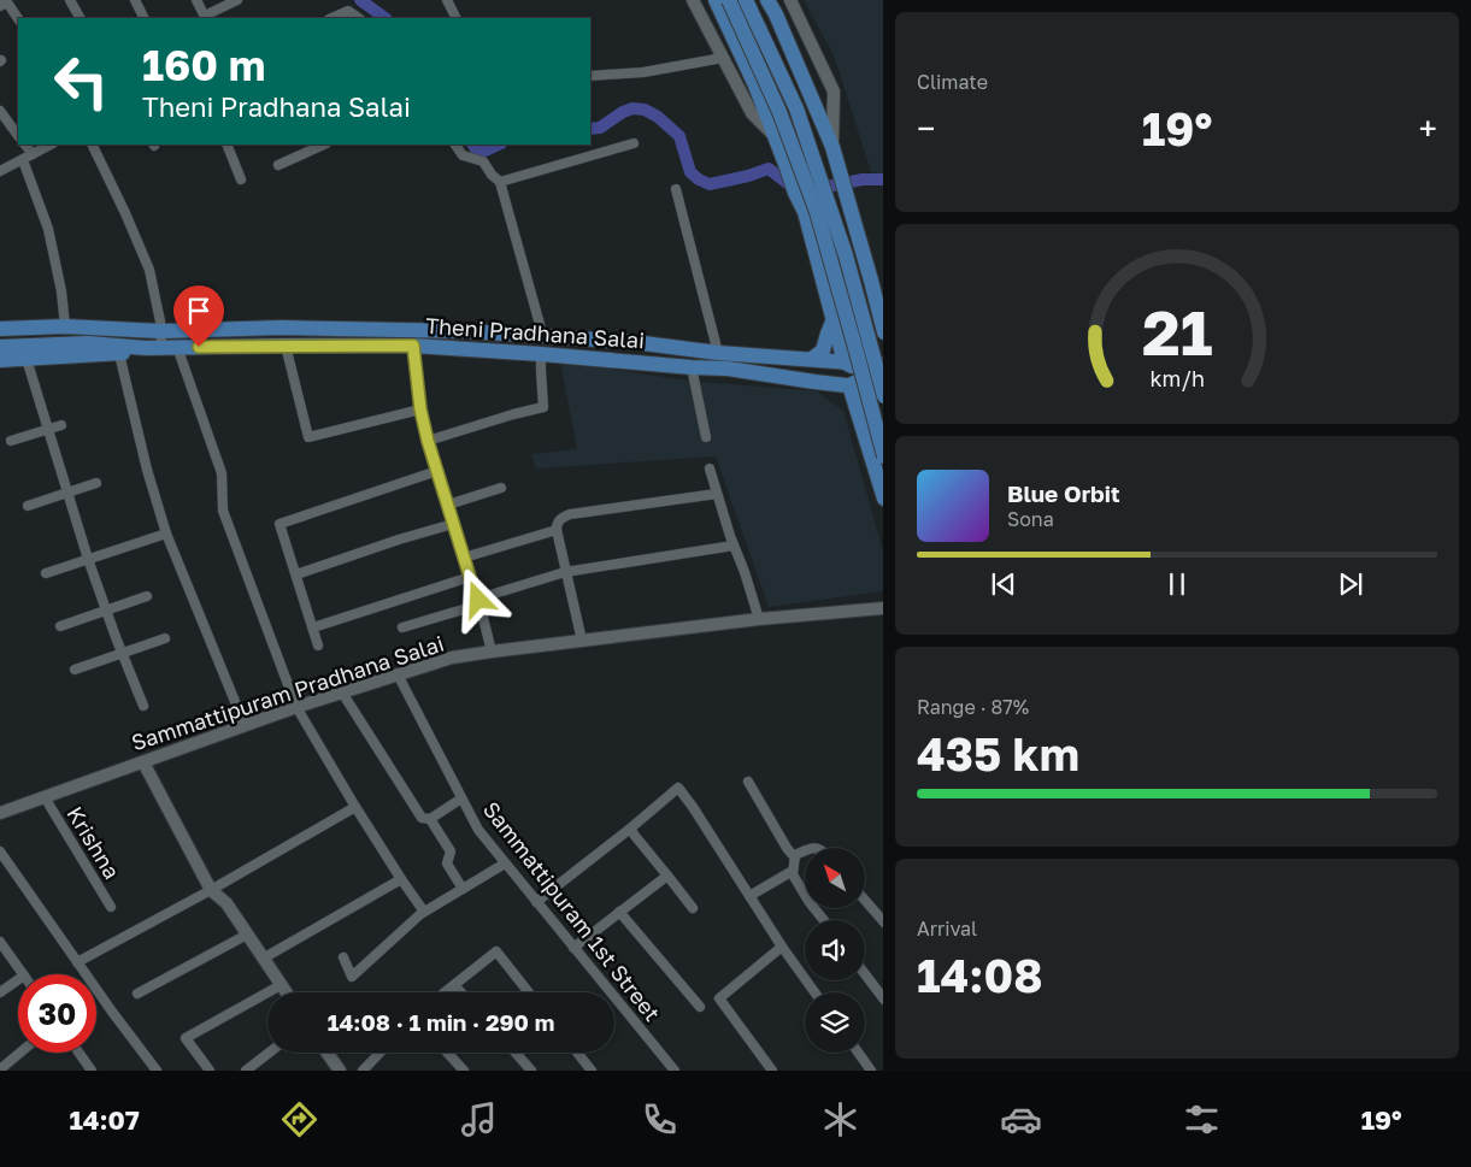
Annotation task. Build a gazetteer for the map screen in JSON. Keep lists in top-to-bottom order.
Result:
{
  "streets": {
    "main road": ["Theni Pradhana Salai"],
    "street": ["Sammattipuram Pradhana Salai", "Krishna", "Sammattipuram 1st Street"]
  },
  "crossings": [
    ["Sammattipuram Pradhana Salai", "Krishna"],
    ["Sammattipuram Pradhana Salai", "Sammattipuram 1st Street"]
  ],
  "north": "top left",
  "page": {
    "tile": [
      "Climate",
      ["Range · 87%", "435 km"],
      ["Arrival", "14:08"]
    ],
    "turn": ["160 m", "Theni Pradhana Salai"],
    "heat": ["−", "19°", "+"],
    "song": ["Blue Orbit", "Sona"],
    "limit": "30",
    "trip": "14:08 · 1 min · 290 m",
    "tabs": ["14:07", "19°"],
    "gauge": ["21", "km/h"]
  }
}
